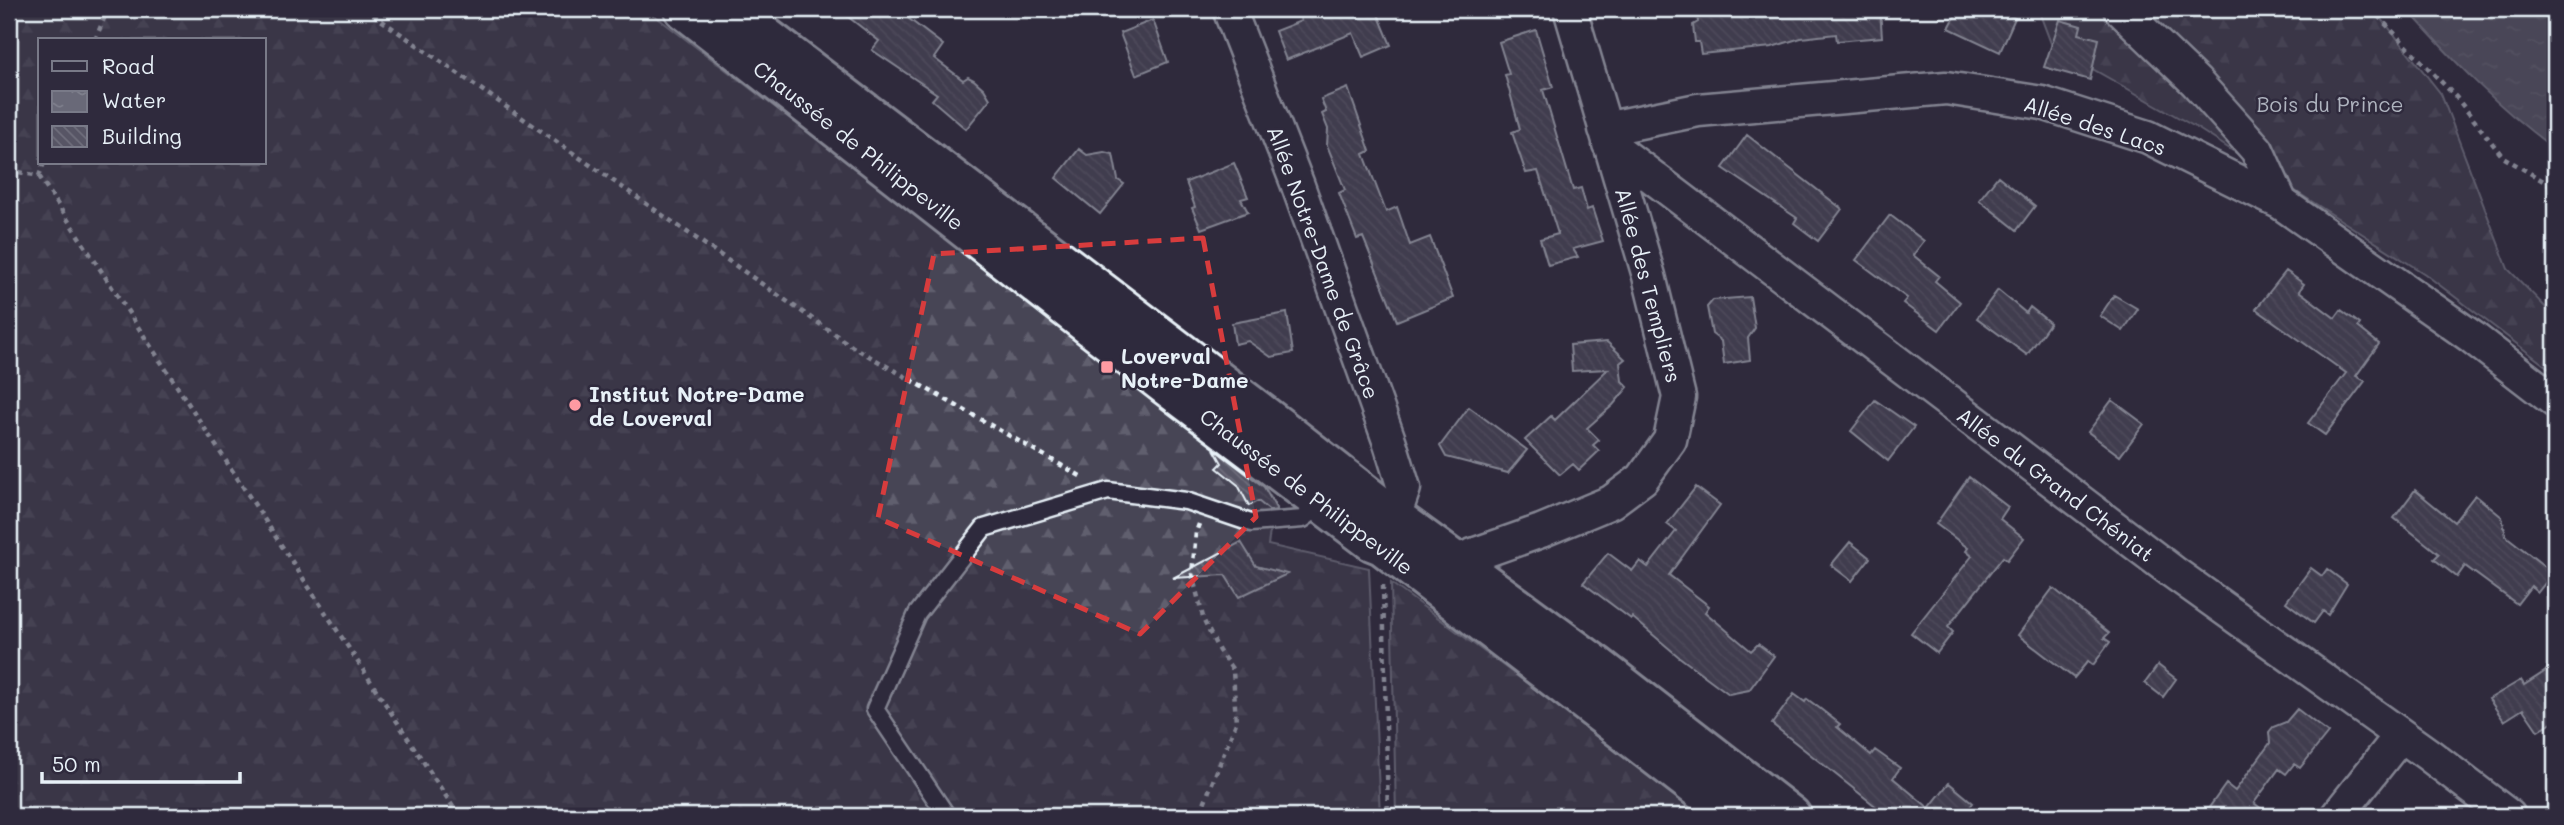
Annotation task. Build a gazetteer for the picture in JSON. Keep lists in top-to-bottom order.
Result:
{
  "streets": {
    "main road": ["Chaussée de Philippeville"],
    "street": [
      "Allée des Lacs",
      "Allée Notre-Dame de Grâce",
      "Allée des Templiers",
      "Allée du Grand Chéniat"
    ]
  },
  "crossings": [
    ["Allée des Lacs", "Allée des Templiers"],
    ["Allée des Lacs", "Allée du Grand Chéniat"],
    ["Chaussée de Philippeville", "Allée Notre-Dame de Grâce"],
    ["Chaussée de Philippeville", "Allée des Templiers"],
    ["Allée des Templiers", "Allée du Grand Chéniat"]
  ],
  "parks": ["Bois du Prince"],
  "places": {
    "transit": ["Loverval Notre-Dame"],
    "other": ["Institut Notre-Dame de Loverval"]
  },
  "legend": ["Road", "Water", "Building"],
  "scale_bar": "50 m"
}
